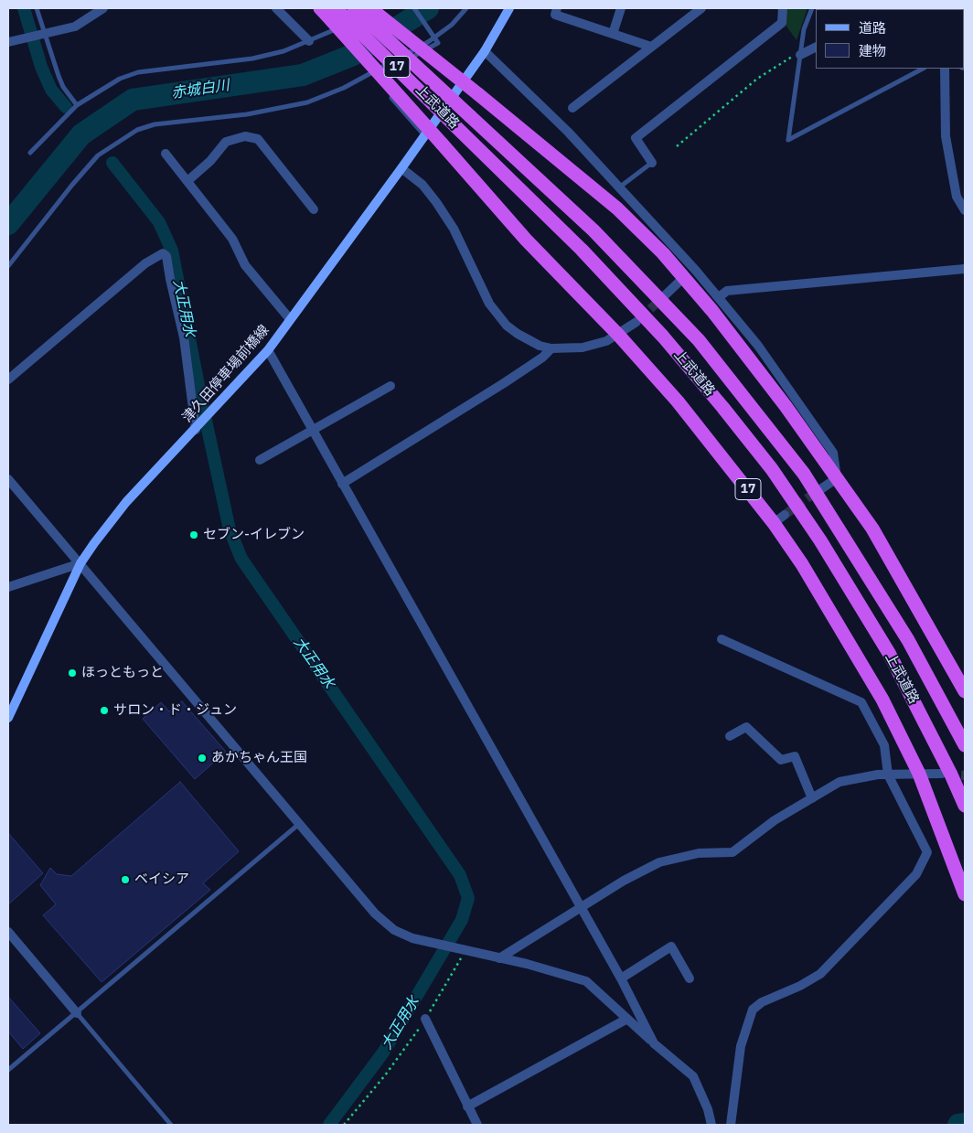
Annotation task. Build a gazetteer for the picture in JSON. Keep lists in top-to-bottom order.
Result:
{
  "streets": {
    "highway": ["17", "上武道路"],
    "main road": ["津久田停車場前橋線"]
  },
  "crossings": [
    ["17", "上武道路"]
  ],
  "water": ["赤城白川", "大正用水"],
  "places": [
    "セブン-イレブン",
    "ほっともっと",
    "サロン・ド・ジュン",
    "あかちゃん王国",
    "ベイシア"
  ],
  "legend": ["道路", "建物"]
}
